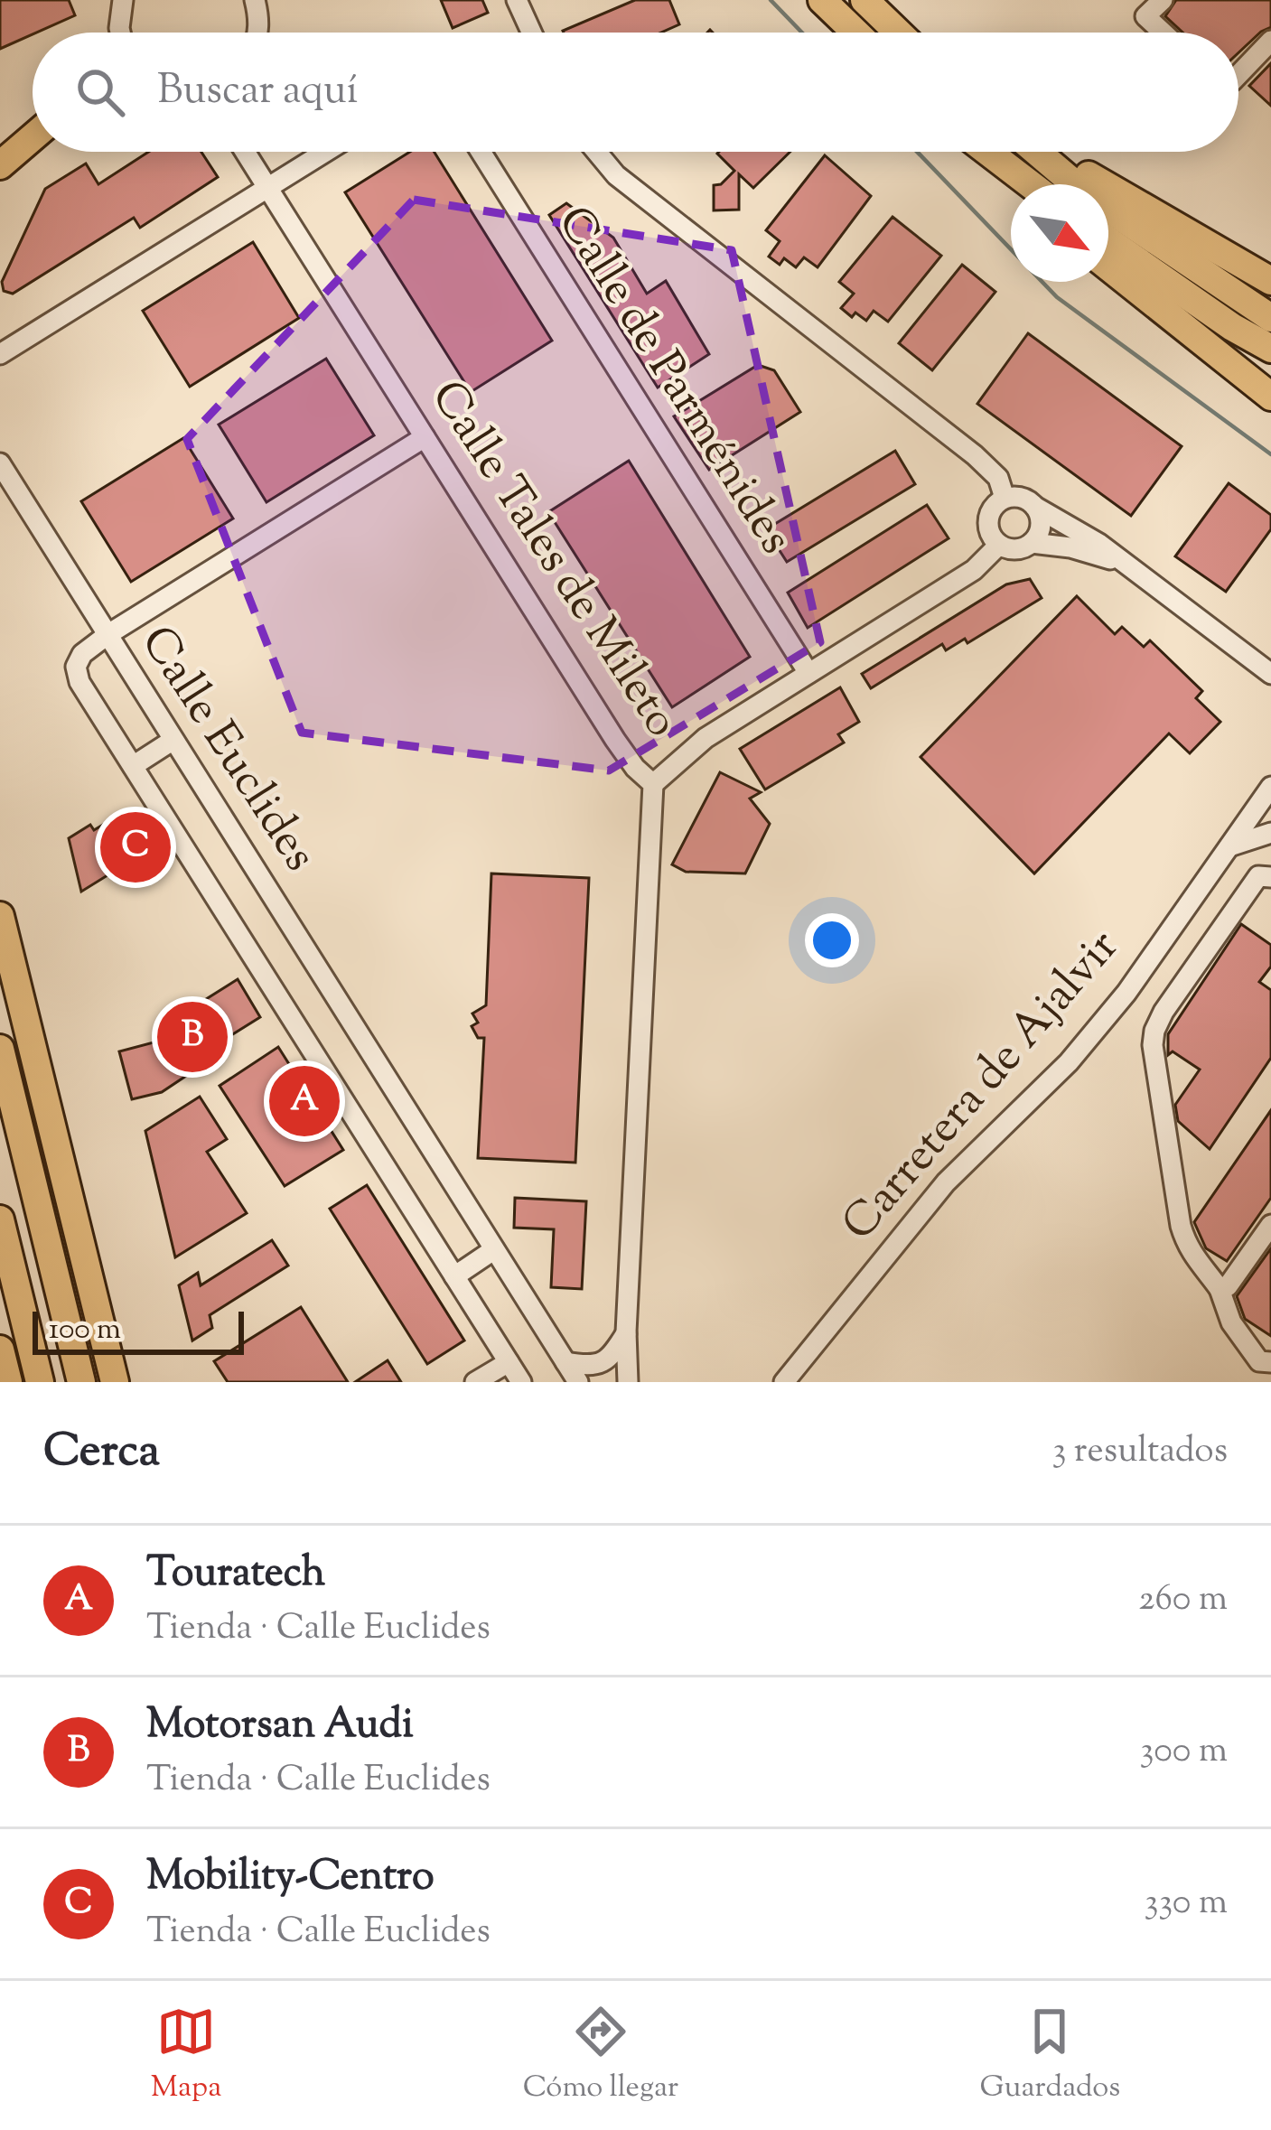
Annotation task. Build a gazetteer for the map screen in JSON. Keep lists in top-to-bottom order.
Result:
{
  "streets": {
    "street": [
      "Calle de Parménides",
      "Calle Tales de Mileto",
      "Calle Euclides",
      "Carretera de Ajalvir"
    ]
  },
  "scale_bar": "100 m",
  "north": "bottom right",
  "page": {
    "search": "Buscar aquí",
    "pins": ["C", "B", "A"],
    "scale": "100 m",
    "heading": ["Cerca", "3 resultados"],
    "list": [
      {
        "mark": "A",
        "name": "Touratech",
        "note": "Tienda · Calle Euclides",
        "value": "260 m"
      },
      {
        "mark": "B",
        "name": "Motorsan Audi",
        "note": "Tienda · Calle Euclides",
        "value": "300 m"
      },
      {
        "mark": "C",
        "name": "Mobility-Centro",
        "note": "Tienda · Calle Euclides",
        "value": "330 m"
      }
    ],
    "nav": ["Mapa", "Cómo llegar", "Guardados"]
  }
}
